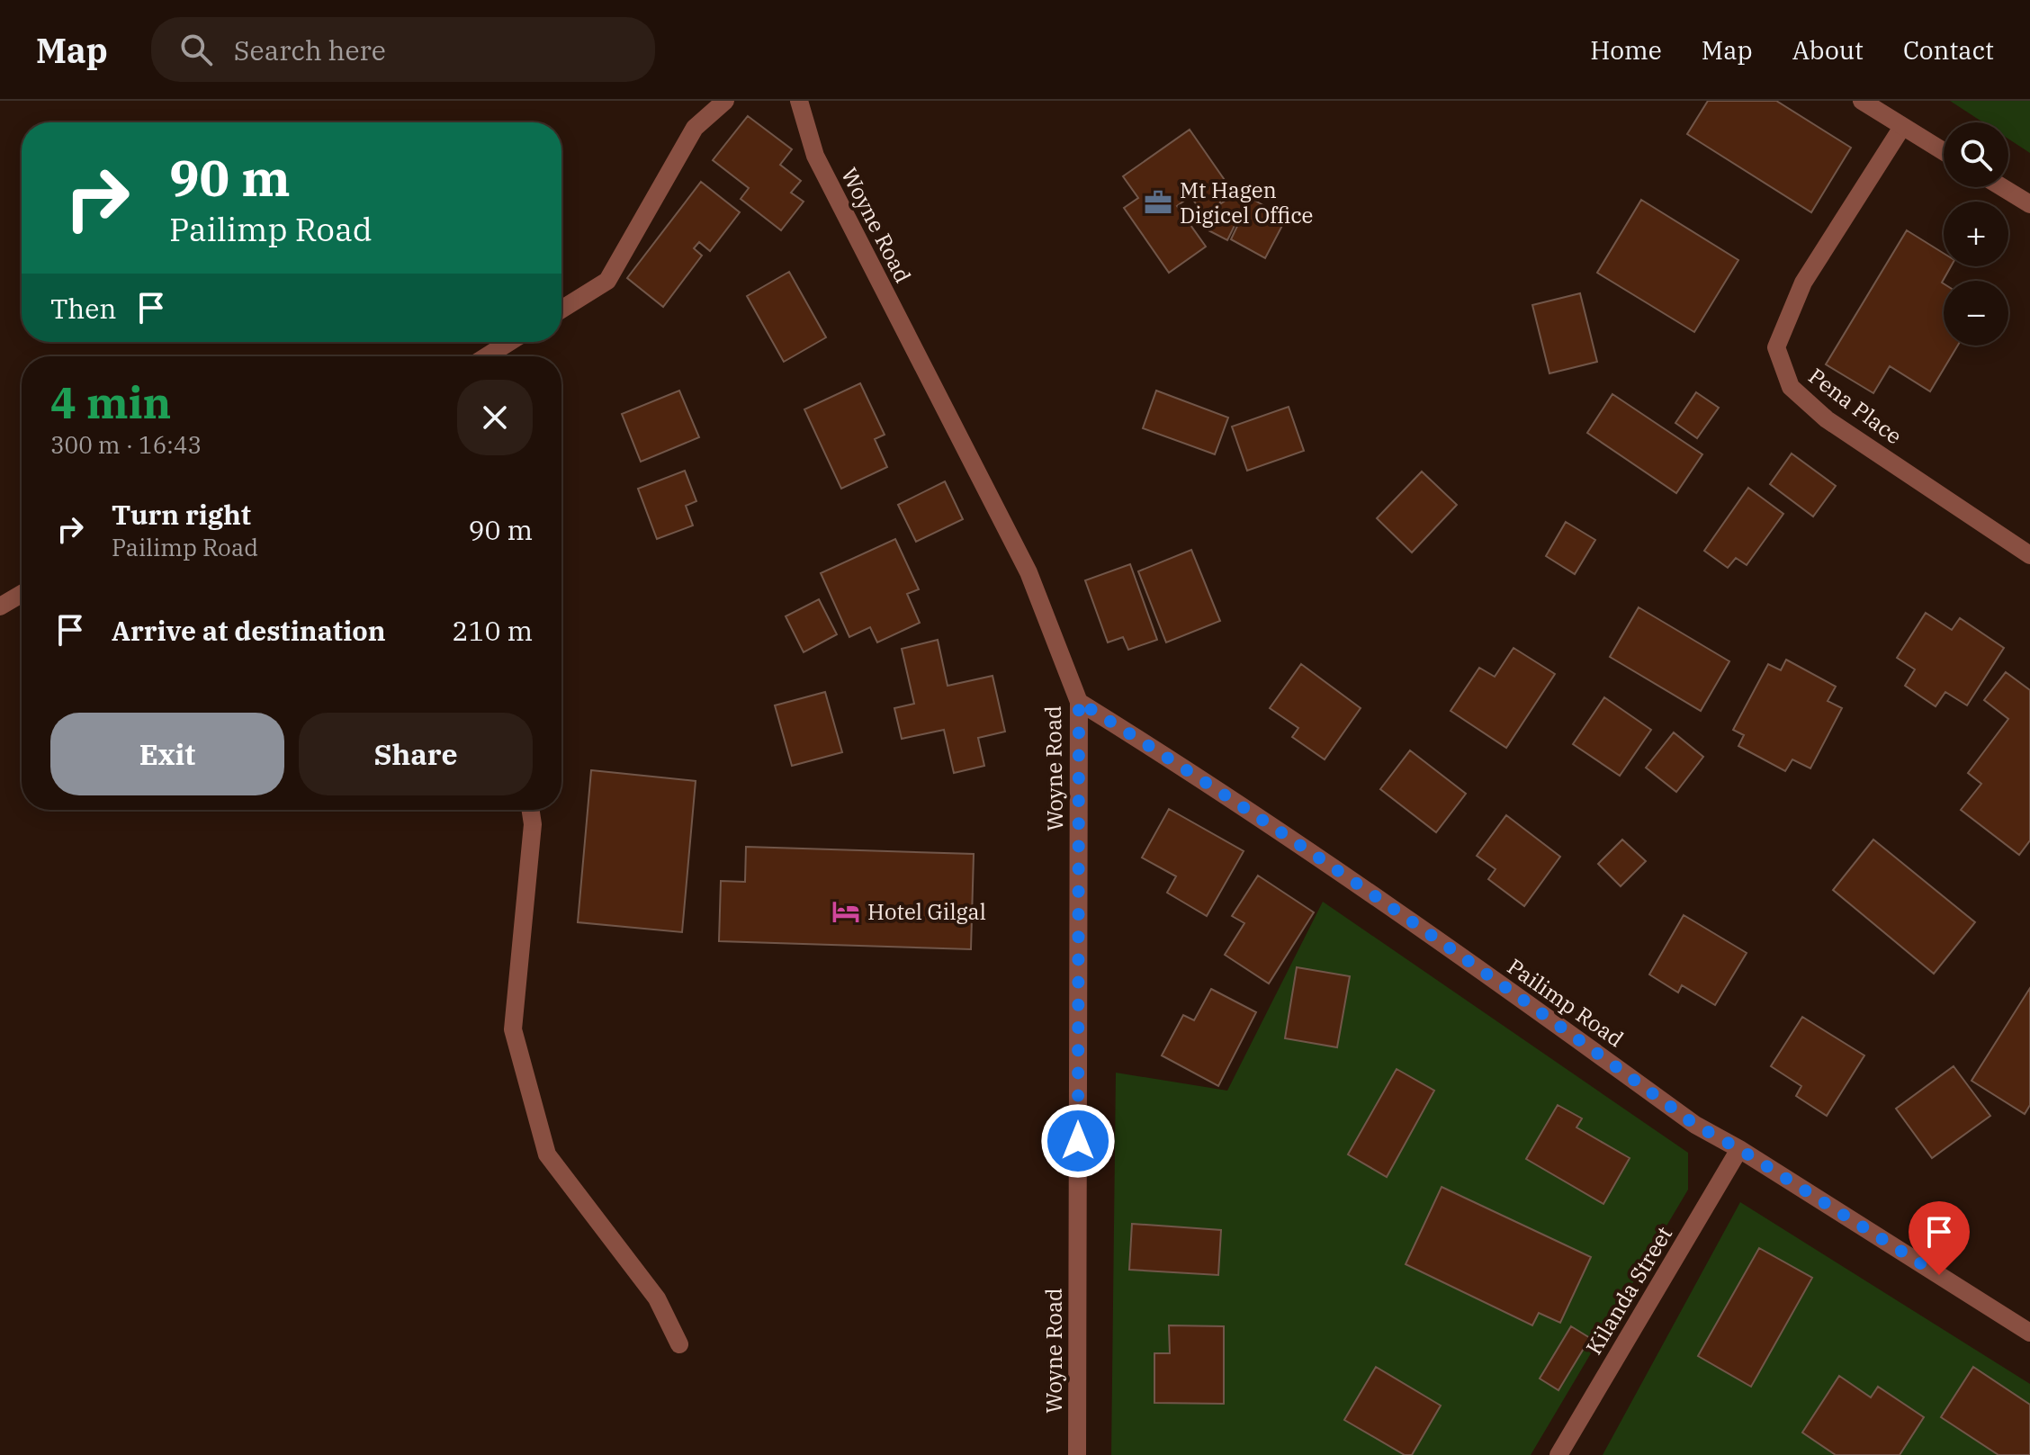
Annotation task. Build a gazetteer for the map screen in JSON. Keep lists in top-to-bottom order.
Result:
{
  "streets": {
    "street": [
      "Woyne Road",
      "Pena Place",
      "Pailimp Road",
      "Kilanda Street"
    ]
  },
  "crossings": [
    ["Woyne Road", "Pailimp Road"],
    ["Pailimp Road", "Kilanda Street"]
  ],
  "places": {
    "office": ["Mt Hagen Digicel Office"],
    "hotel": ["Hotel Gilgal"]
  },
  "page": {
    "header": "Map",
    "search": "Search here",
    "nav": [
      "Home",
      "Map",
      "About",
      "Contact"
    ],
    "map_buttons": ["+", "−"],
    "turn": ["90 m", "Pailimp Road"],
    "then": "Then",
    "heading": ["4 min", "300 m · 16:43"],
    "list": [
      {
        "name": "Turn right",
        "note": "Pailimp Road",
        "value": "90 m"
      },
      {
        "name": "Arrive at destination",
        "value": "210 m"
      }
    ],
    "buttons": ["Exit", "Share"]
  }
}
